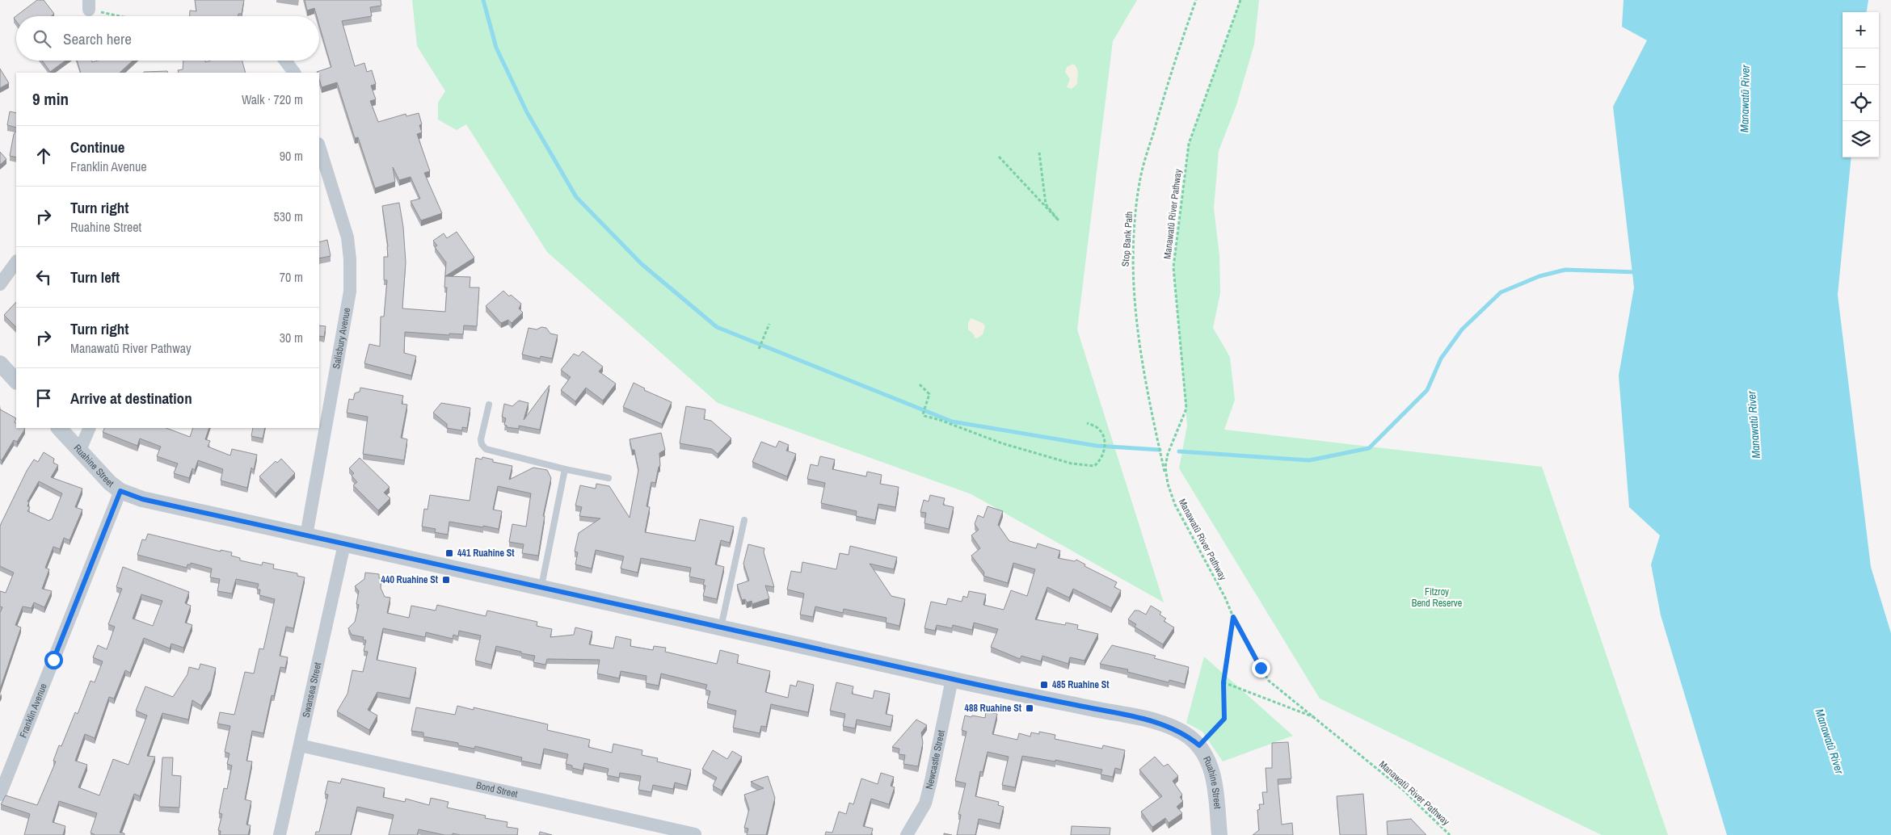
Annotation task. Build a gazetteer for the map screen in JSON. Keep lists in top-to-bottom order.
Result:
{
  "streets": {
    "street": [
      "Salisbury Avenue",
      "Ruahine Street",
      "Swansea Street",
      "Franklin Avenue",
      "Newcastle Street",
      "Bond Street"
    ],
    "path": ["Manawatū River Pathway", "Stop Bank Path"]
  },
  "crossings": [
    ["Manawatū River Pathway", "Stop Bank Path"],
    ["Salisbury Avenue", "Ruahine Street"],
    ["Ruahine Street", "Swansea Street"],
    ["Ruahine Street", "Franklin Avenue"],
    ["Ruahine Street", "Newcastle Street"],
    ["Swansea Street", "Bond Street"]
  ],
  "water": ["Manawatū River"],
  "parks": ["Fitzroy Bend Reserve"],
  "places": {
    "transit": [
      "441 Ruahine St",
      "440 Ruahine St",
      "485 Ruahine St",
      "488 Ruahine St"
    ]
  },
  "page": {
    "map_buttons": ["+", "−"],
    "search": "Search here",
    "heading": ["9 min", "Walk · 720 m"],
    "list": [
      ["Continue", "Franklin Avenue", "90 m"],
      ["Turn right", "Ruahine Street", "530 m"],
      ["Turn left", "70 m"],
      ["Turn right", "Manawatū River Pathway", "30 m"],
      "Arrive at destination"
    ]
  }
}
